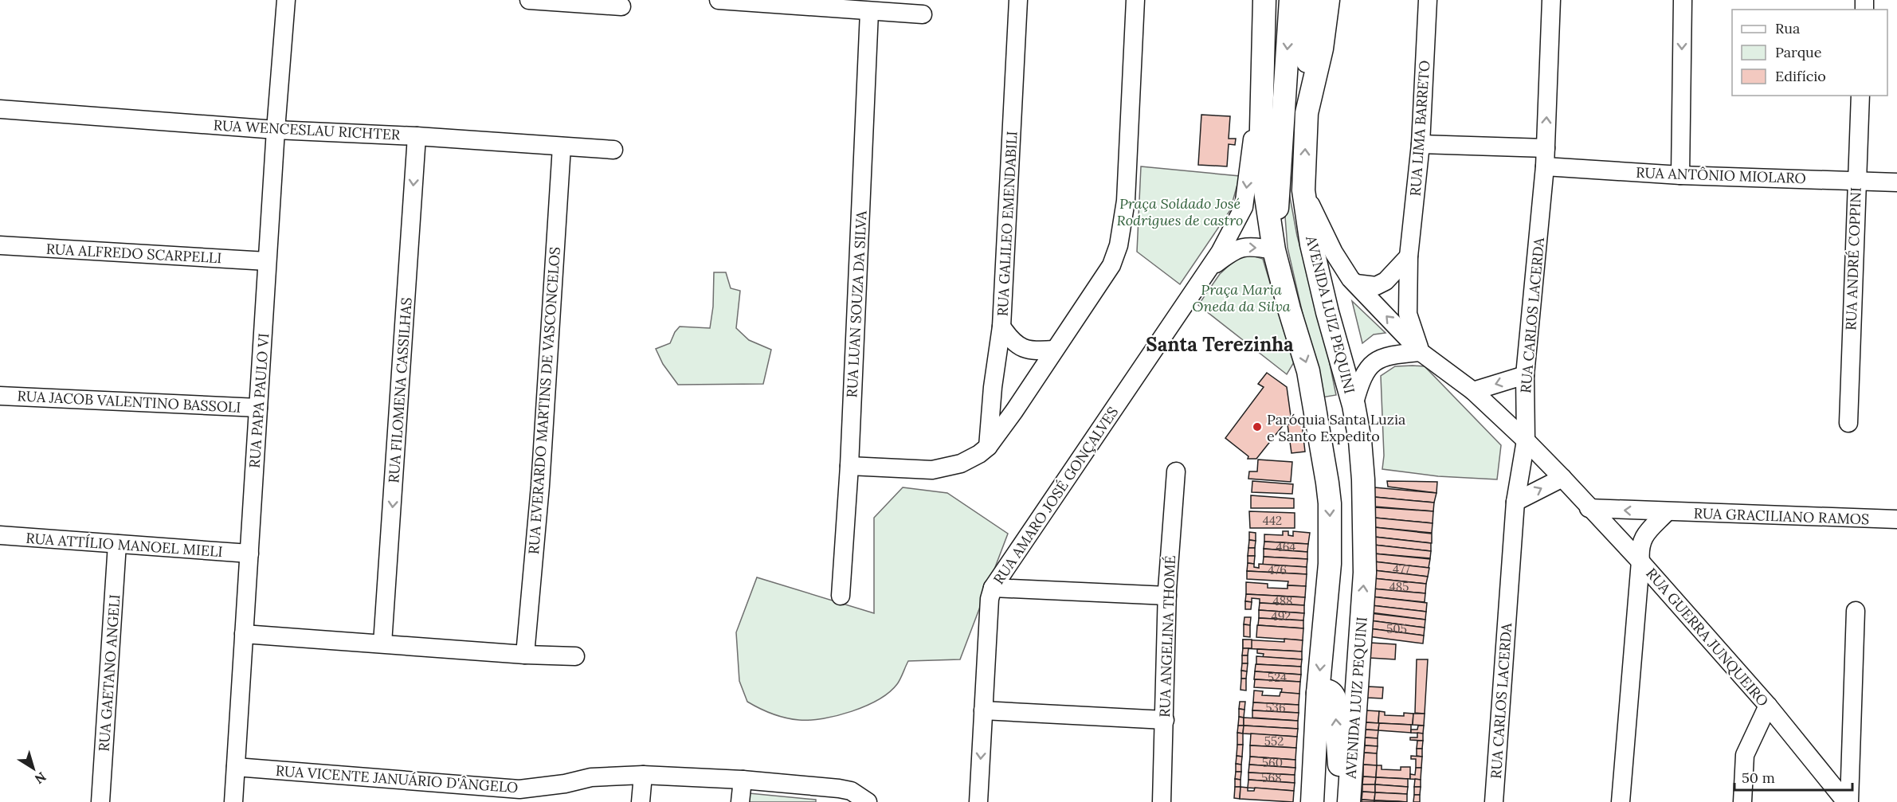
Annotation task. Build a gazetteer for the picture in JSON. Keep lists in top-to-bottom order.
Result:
{
  "streets": {
    "main road": ["AVENIDA LUIZ PEQUINI"],
    "street": [
      "RUA LIMA BARRETO",
      "RUA WENCESLAU RICHTER",
      "RUA ANTÔNIO MIOLARO",
      "RUA GALILEO EMENDABILI",
      "RUA ALFREDO SCARPELLI",
      "RUA ANDRÉ COPPINI",
      "RUA LUAN SOUZA DA SILVA",
      "RUA CARLOS LACERDA",
      "RUA FILOMENA CASSILHAS",
      "RUA PAPA PAULO VI",
      "RUA EVERARDO MARTINS DE VASCONCELOS",
      "RUA JACOB VALENTINO BASSOLI",
      "RUA AMARO JOSÉ GONÇALVES",
      "RUA GRACILIANO RAMOS",
      "RUA ATTÍLIO MANOEL MIELI",
      "RUA ANGELINA THOMÉ",
      "RUA GUERRA JUNQUEIRO",
      "RUA GAETANO ANGELI",
      "RUA VICENTE JANUÁRIO D'ÂNGELO"
    ]
  },
  "crossings": [
    ["RUA LIMA BARRETO", "RUA GUERRA JUNQUEIRO"],
    ["RUA WENCESLAU RICHTER", "RUA FILOMENA CASSILHAS"],
    ["RUA WENCESLAU RICHTER", "RUA PAPA PAULO VI"],
    ["RUA WENCESLAU RICHTER", "RUA EVERARDO MARTINS DE VASCONCELOS"],
    ["RUA ANTÔNIO MIOLARO", "RUA ANDRÉ COPPINI"],
    ["RUA ANTÔNIO MIOLARO", "RUA CARLOS LACERDA"],
    ["RUA ALFREDO SCARPELLI", "RUA PAPA PAULO VI"],
    ["AVENIDA LUIZ PEQUINI", "RUA GUERRA JUNQUEIRO"],
    ["RUA CARLOS LACERDA", "RUA GUERRA JUNQUEIRO"],
    ["RUA PAPA PAULO VI", "RUA JACOB VALENTINO BASSOLI"],
    ["RUA PAPA PAULO VI", "RUA ATTÍLIO MANOEL MIELI"],
    ["RUA PAPA PAULO VI", "RUA VICENTE JANUÁRIO D'ÂNGELO"],
    ["RUA GRACILIANO RAMOS", "RUA GUERRA JUNQUEIRO"],
    ["RUA ATTÍLIO MANOEL MIELI", "RUA GAETANO ANGELI"]
  ],
  "one_way": ["RUA FILOMENA CASSILHAS"],
  "districts": ["Santa Terezinha"],
  "parks": ["Praça Soldado José Rodrigues de castro", "Praça Maria Oneda da Silva"],
  "places": ["Paróquia Santa Luzia e Santo Expedito"],
  "house_numbers": [
    "442",
    "464",
    "477",
    "476",
    "485",
    "488",
    "492",
    "505",
    "524",
    "536",
    "552",
    "560",
    "568"
  ],
  "legend": ["Rua", "Parque", "Edifício"],
  "scale_bar": "50 m",
  "north": "bottom right"
}
